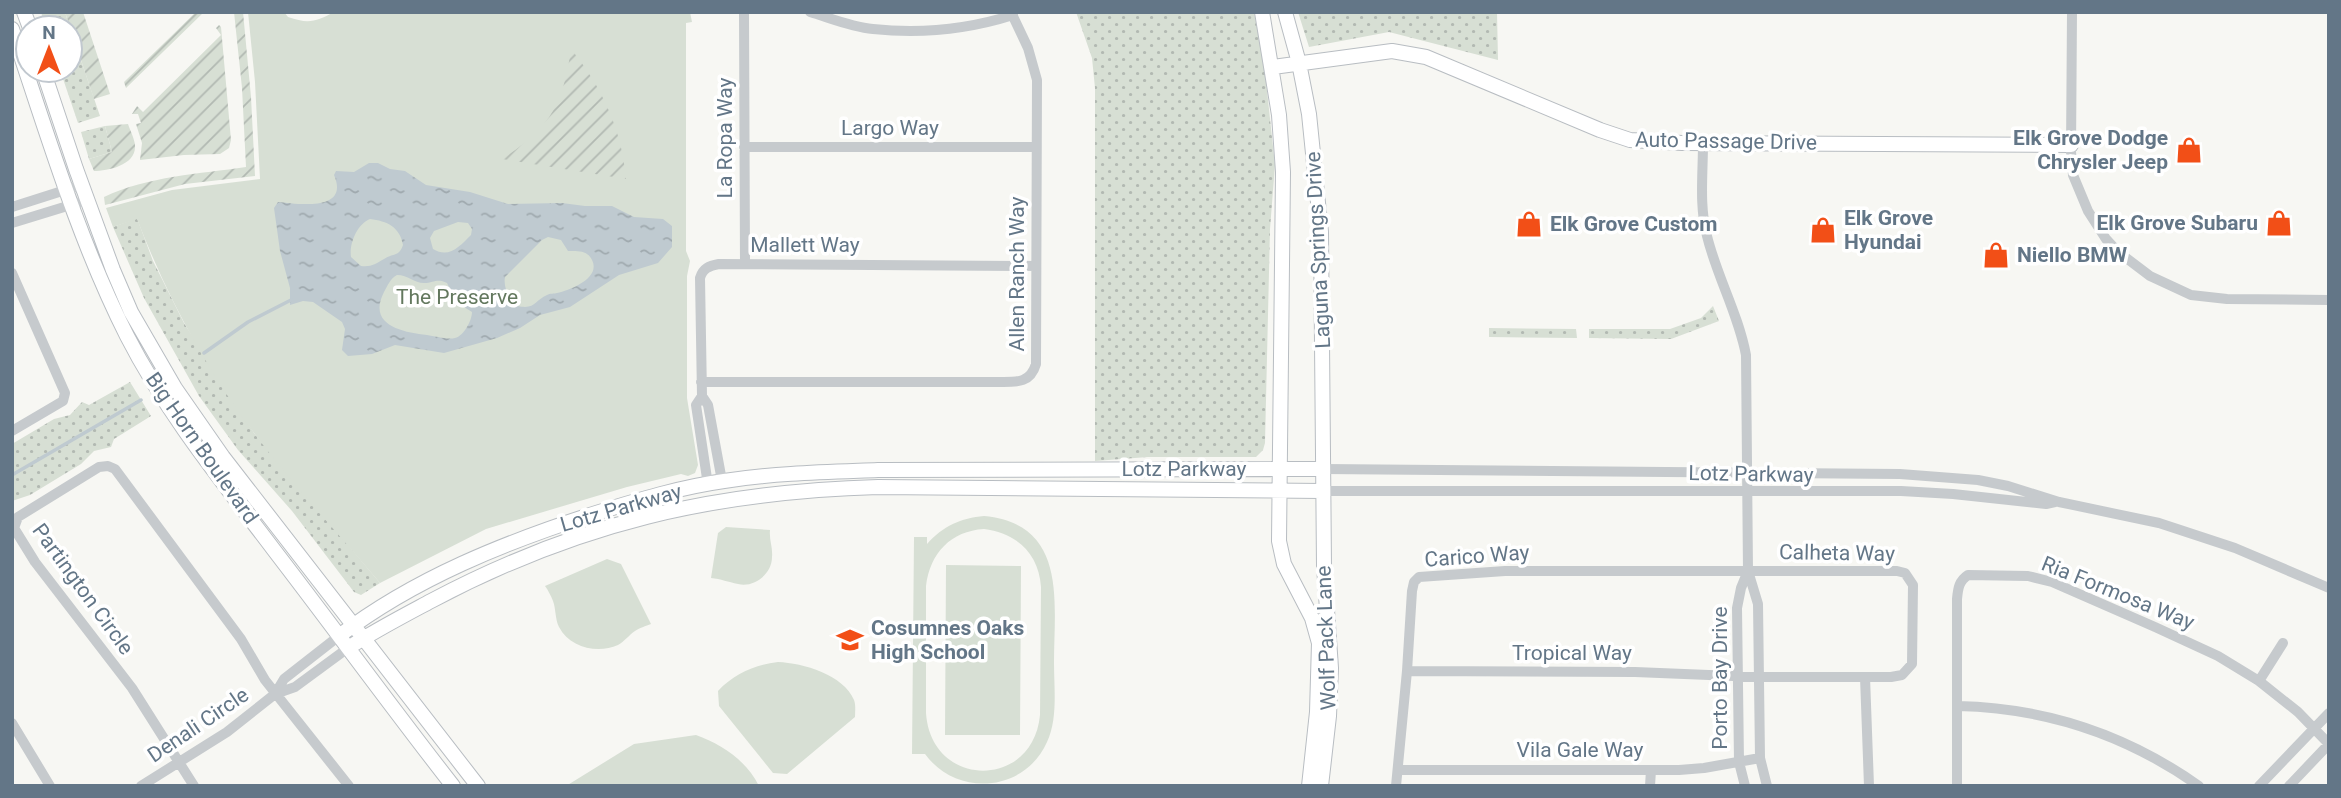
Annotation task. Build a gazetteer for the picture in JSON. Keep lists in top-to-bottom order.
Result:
{
  "streets": {
    "street": [
      "Largo Way",
      "La Ropa Way",
      "Auto Passage Drive",
      "Mallett Way",
      "Laguna Springs Drive",
      "Allen Ranch Way",
      "Big Horn Boulevard",
      "Lotz Parkway",
      "Calheta Way",
      "Carico Way",
      "Partington Circle",
      "Ria Formosa Way",
      "Wolf Pack Lane",
      "Tropical Way",
      "Porto Bay Drive",
      "Denali Circle",
      "Vila Gale Way"
    ]
  },
  "crossings": [
    ["Largo Way", "La Ropa Way"],
    ["Largo Way", "Allen Ranch Way"],
    ["La Ropa Way", "Mallett Way"],
    ["Auto Passage Drive", "Laguna Springs Drive"],
    ["Auto Passage Drive", "Porto Bay Drive"],
    ["Mallett Way", "Allen Ranch Way"],
    ["Mallett Way", "Lotz Parkway"],
    ["Laguna Springs Drive", "Lotz Parkway"],
    ["Laguna Springs Drive", "Wolf Pack Lane"],
    ["Big Horn Boulevard", "Lotz Parkway"],
    ["Big Horn Boulevard", "Denali Circle"],
    ["Lotz Parkway", "Wolf Pack Lane"],
    ["Lotz Parkway", "Porto Bay Drive"],
    ["Lotz Parkway", "Denali Circle"],
    ["Calheta Way", "Carico Way"],
    ["Calheta Way", "Tropical Way"],
    ["Calheta Way", "Porto Bay Drive"],
    ["Carico Way", "Tropical Way"],
    ["Carico Way", "Porto Bay Drive"],
    ["Carico Way", "Vila Gale Way"],
    ["Partington Circle", "Denali Circle"],
    ["Tropical Way", "Porto Bay Drive"],
    ["Porto Bay Drive", "Vila Gale Way"]
  ],
  "parks": ["The Preserve"],
  "places": {
    "shop": [
      "Elk Grove Dodge Chrysler Jeep",
      "Elk Grove Subaru",
      "Elk Grove Custom",
      "Elk Grove Hyundai",
      "Niello BMW"
    ],
    "school or university": ["Cosumnes Oaks High School"]
  },
  "north": "top"
}
